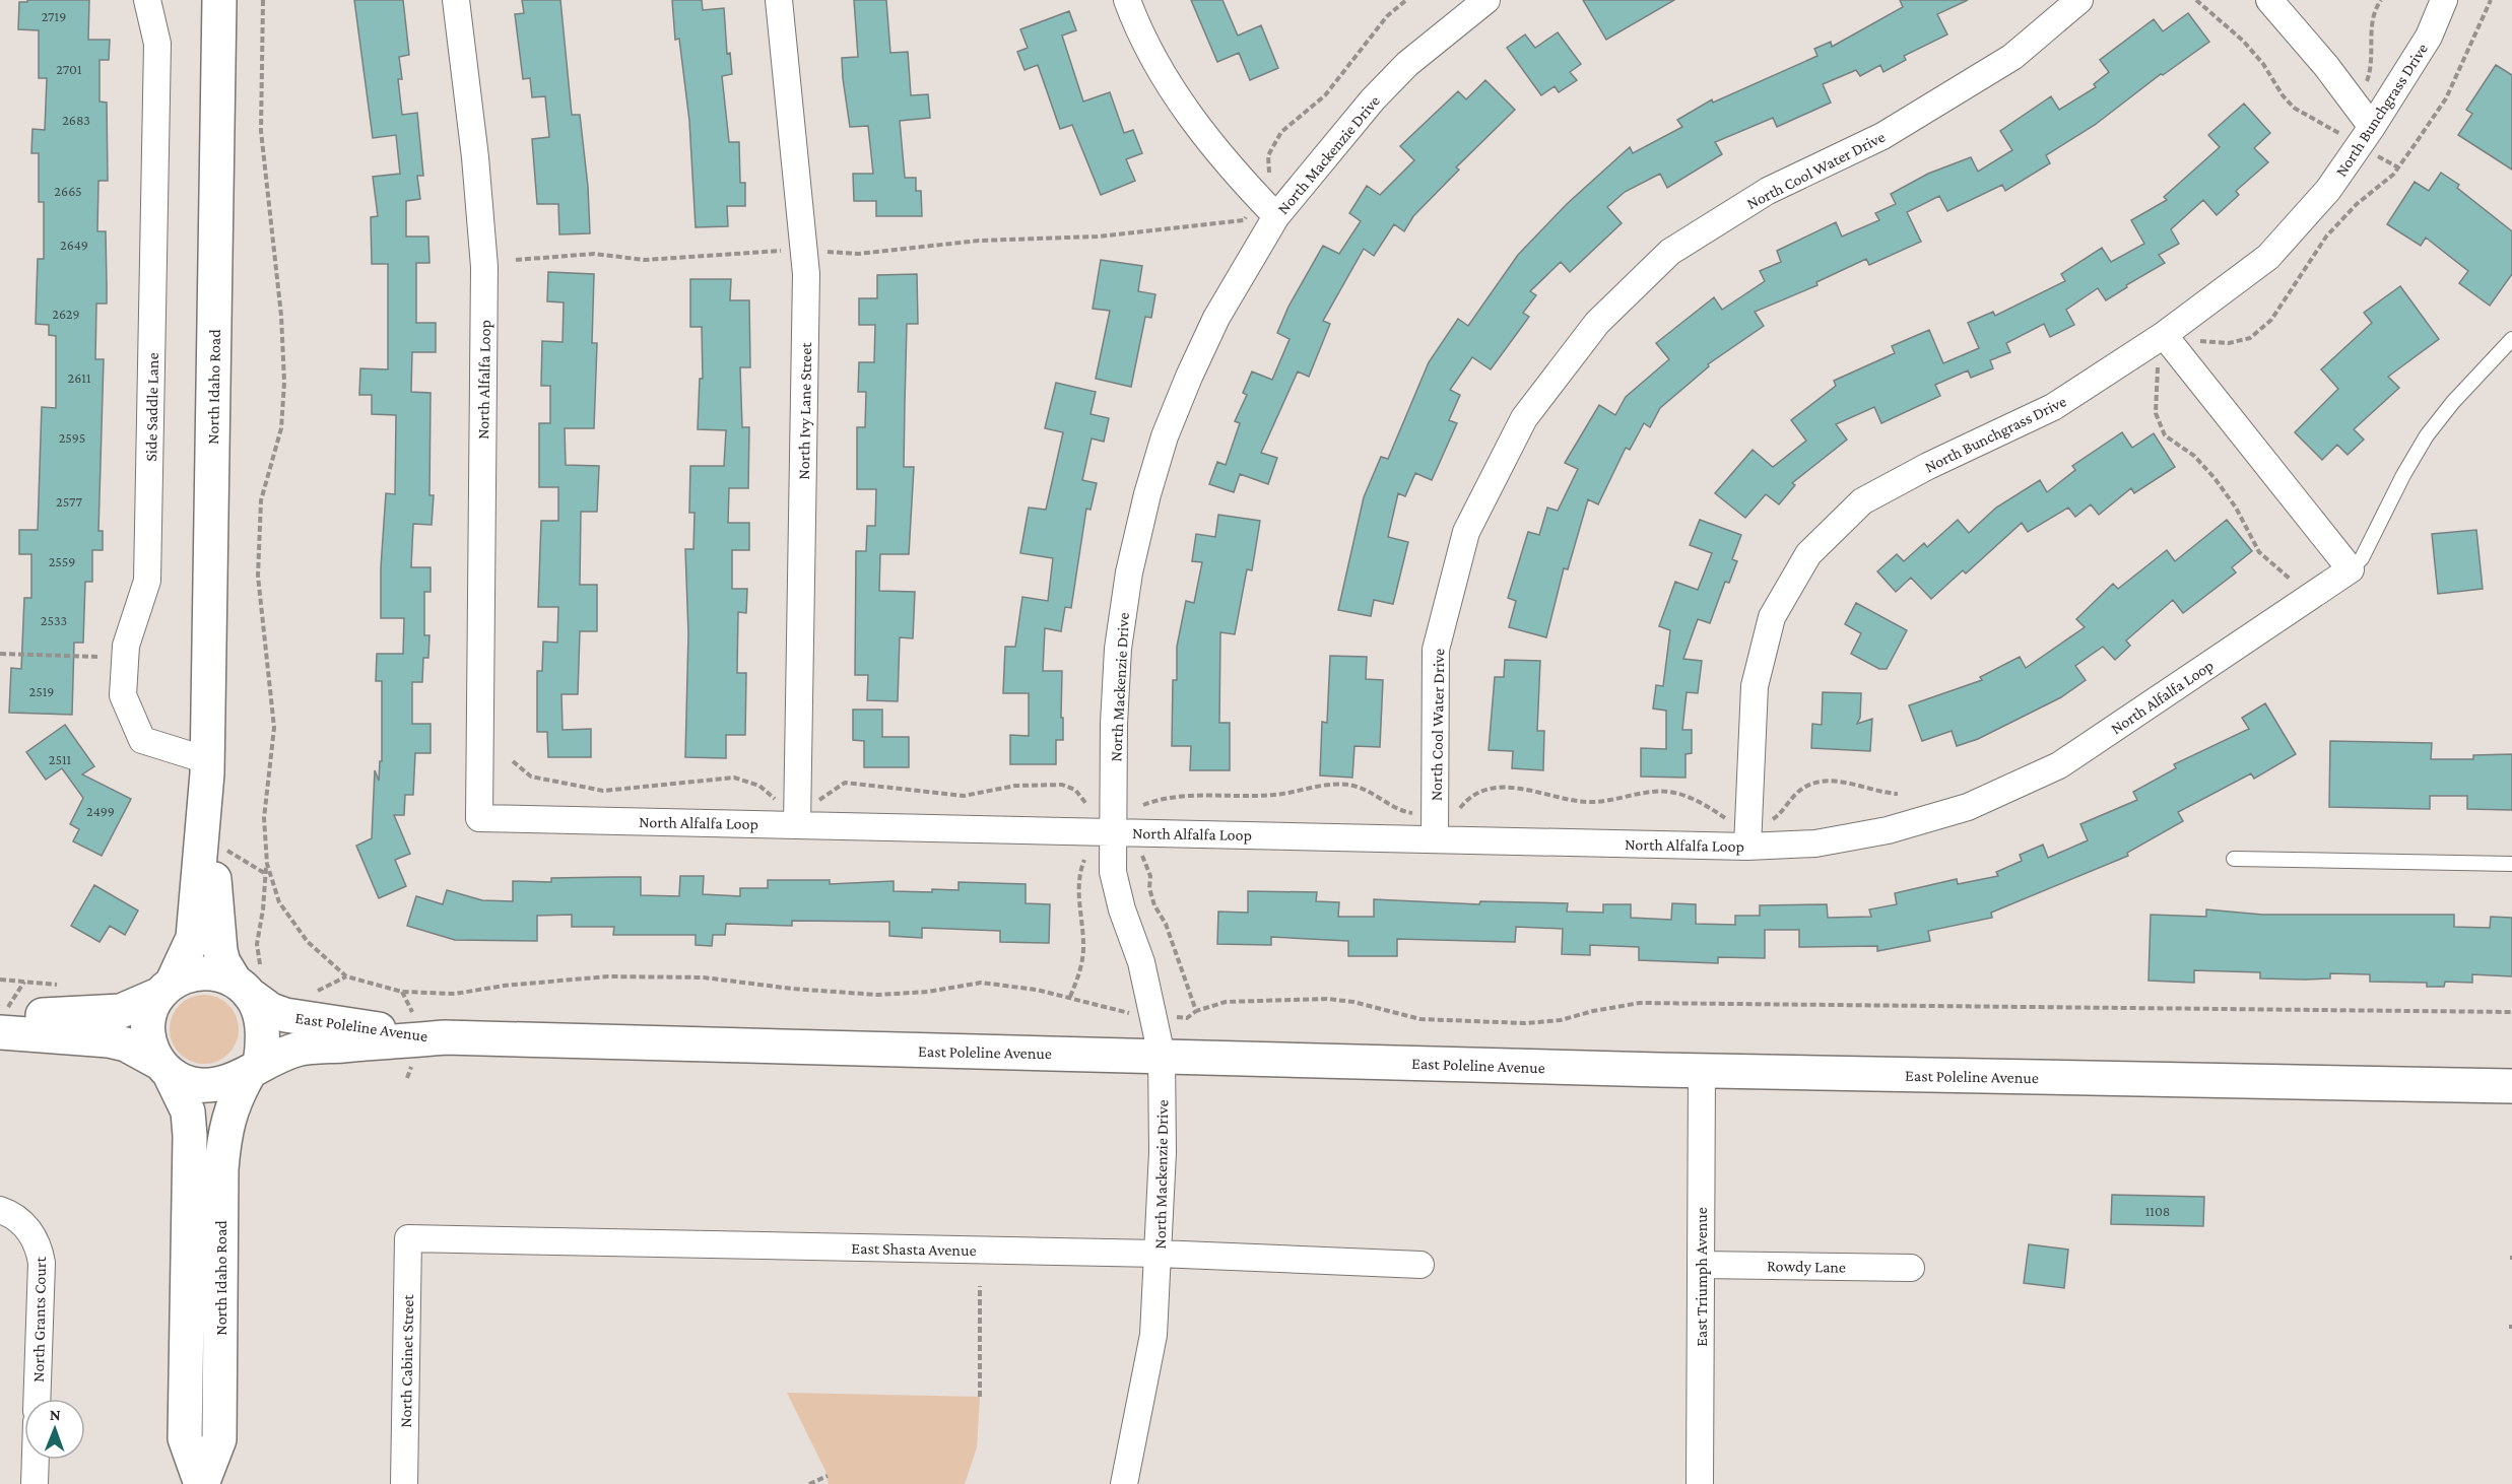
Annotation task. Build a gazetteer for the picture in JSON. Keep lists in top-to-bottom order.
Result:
{
  "streets": {
    "main road": ["North Idaho Road", "East Poleline Avenue"],
    "street": [
      "North Bunchgrass Drive",
      "North Mackenzie Drive",
      "North Cool Water Drive",
      "North Alfalfa Loop",
      "Side Saddle Lane",
      "North Ivy Lane Street",
      "East Shasta Avenue",
      "Rowdy Lane",
      "East Triumph Avenue",
      "North Grants Court",
      "North Cabinet Street"
    ]
  },
  "crossings": [
    ["North Bunchgrass Drive", "North Alfalfa Loop"],
    ["North Mackenzie Drive", "North Alfalfa Loop"],
    ["North Mackenzie Drive", "East Poleline Avenue"],
    ["North Mackenzie Drive", "East Shasta Avenue"],
    ["North Cool Water Drive", "North Alfalfa Loop"],
    ["North Alfalfa Loop", "North Ivy Lane Street"],
    ["North Idaho Road", "Side Saddle Lane"],
    ["North Idaho Road", "East Poleline Avenue"],
    ["East Poleline Avenue", "East Triumph Avenue"],
    ["East Shasta Avenue", "North Cabinet Street"],
    ["Rowdy Lane", "East Triumph Avenue"]
  ],
  "house_numbers": [
    "2719",
    "2701",
    "2683",
    "2665",
    "2649",
    "2629",
    "2611",
    "2595",
    "2577",
    "2559",
    "2533",
    "2519",
    "2511",
    "2499",
    "1108"
  ],
  "north": "top"
}
